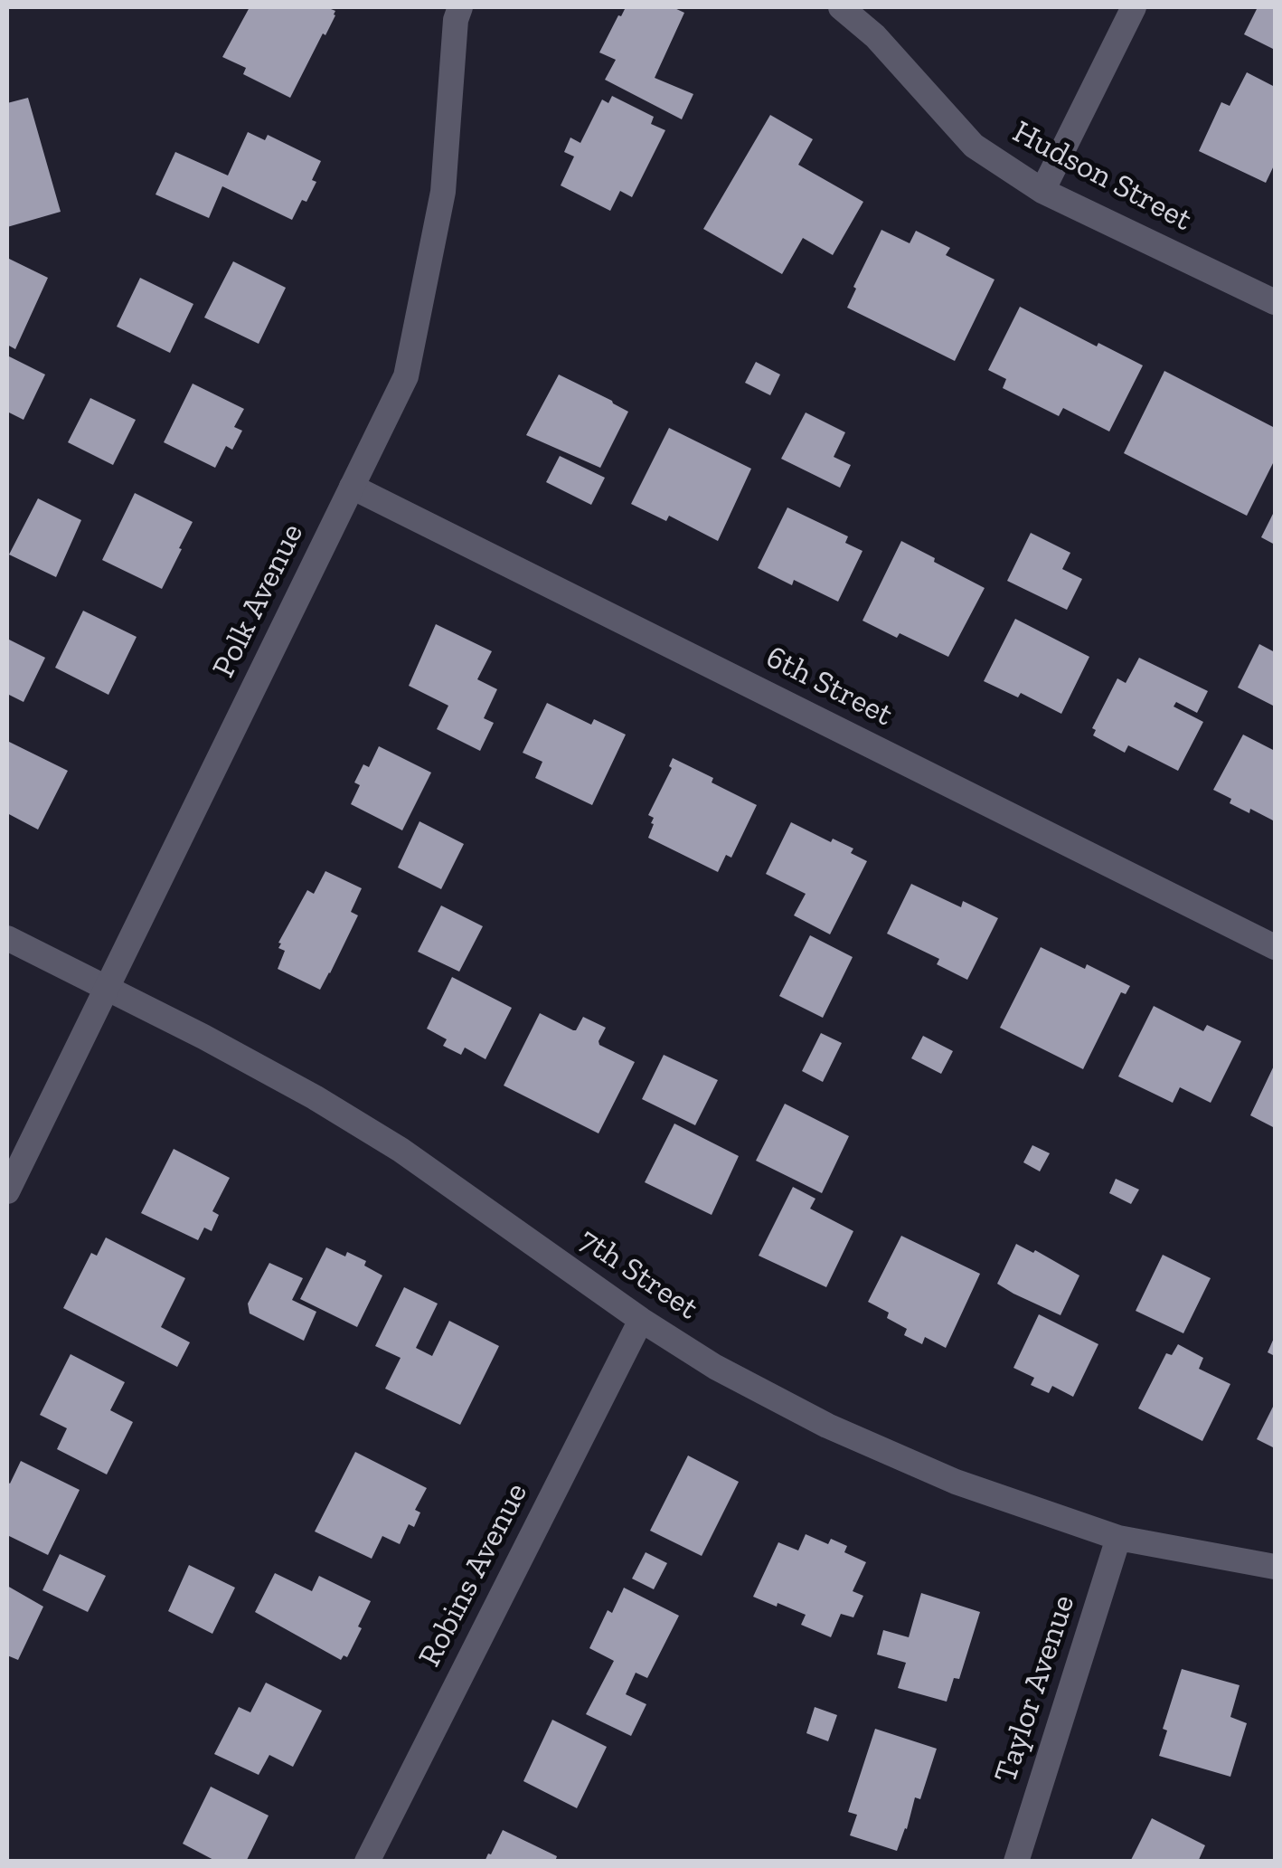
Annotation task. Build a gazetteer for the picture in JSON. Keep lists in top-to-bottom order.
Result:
{
  "streets": {
    "street": [
      "Hudson Street",
      "Polk Avenue",
      "6th Street",
      "7th Street",
      "Robins Avenue",
      "Taylor Avenue"
    ]
  },
  "crossings": [
    ["Polk Avenue", "6th Street"],
    ["Polk Avenue", "7th Street"],
    ["7th Street", "Robins Avenue"],
    ["7th Street", "Taylor Avenue"]
  ]
}
